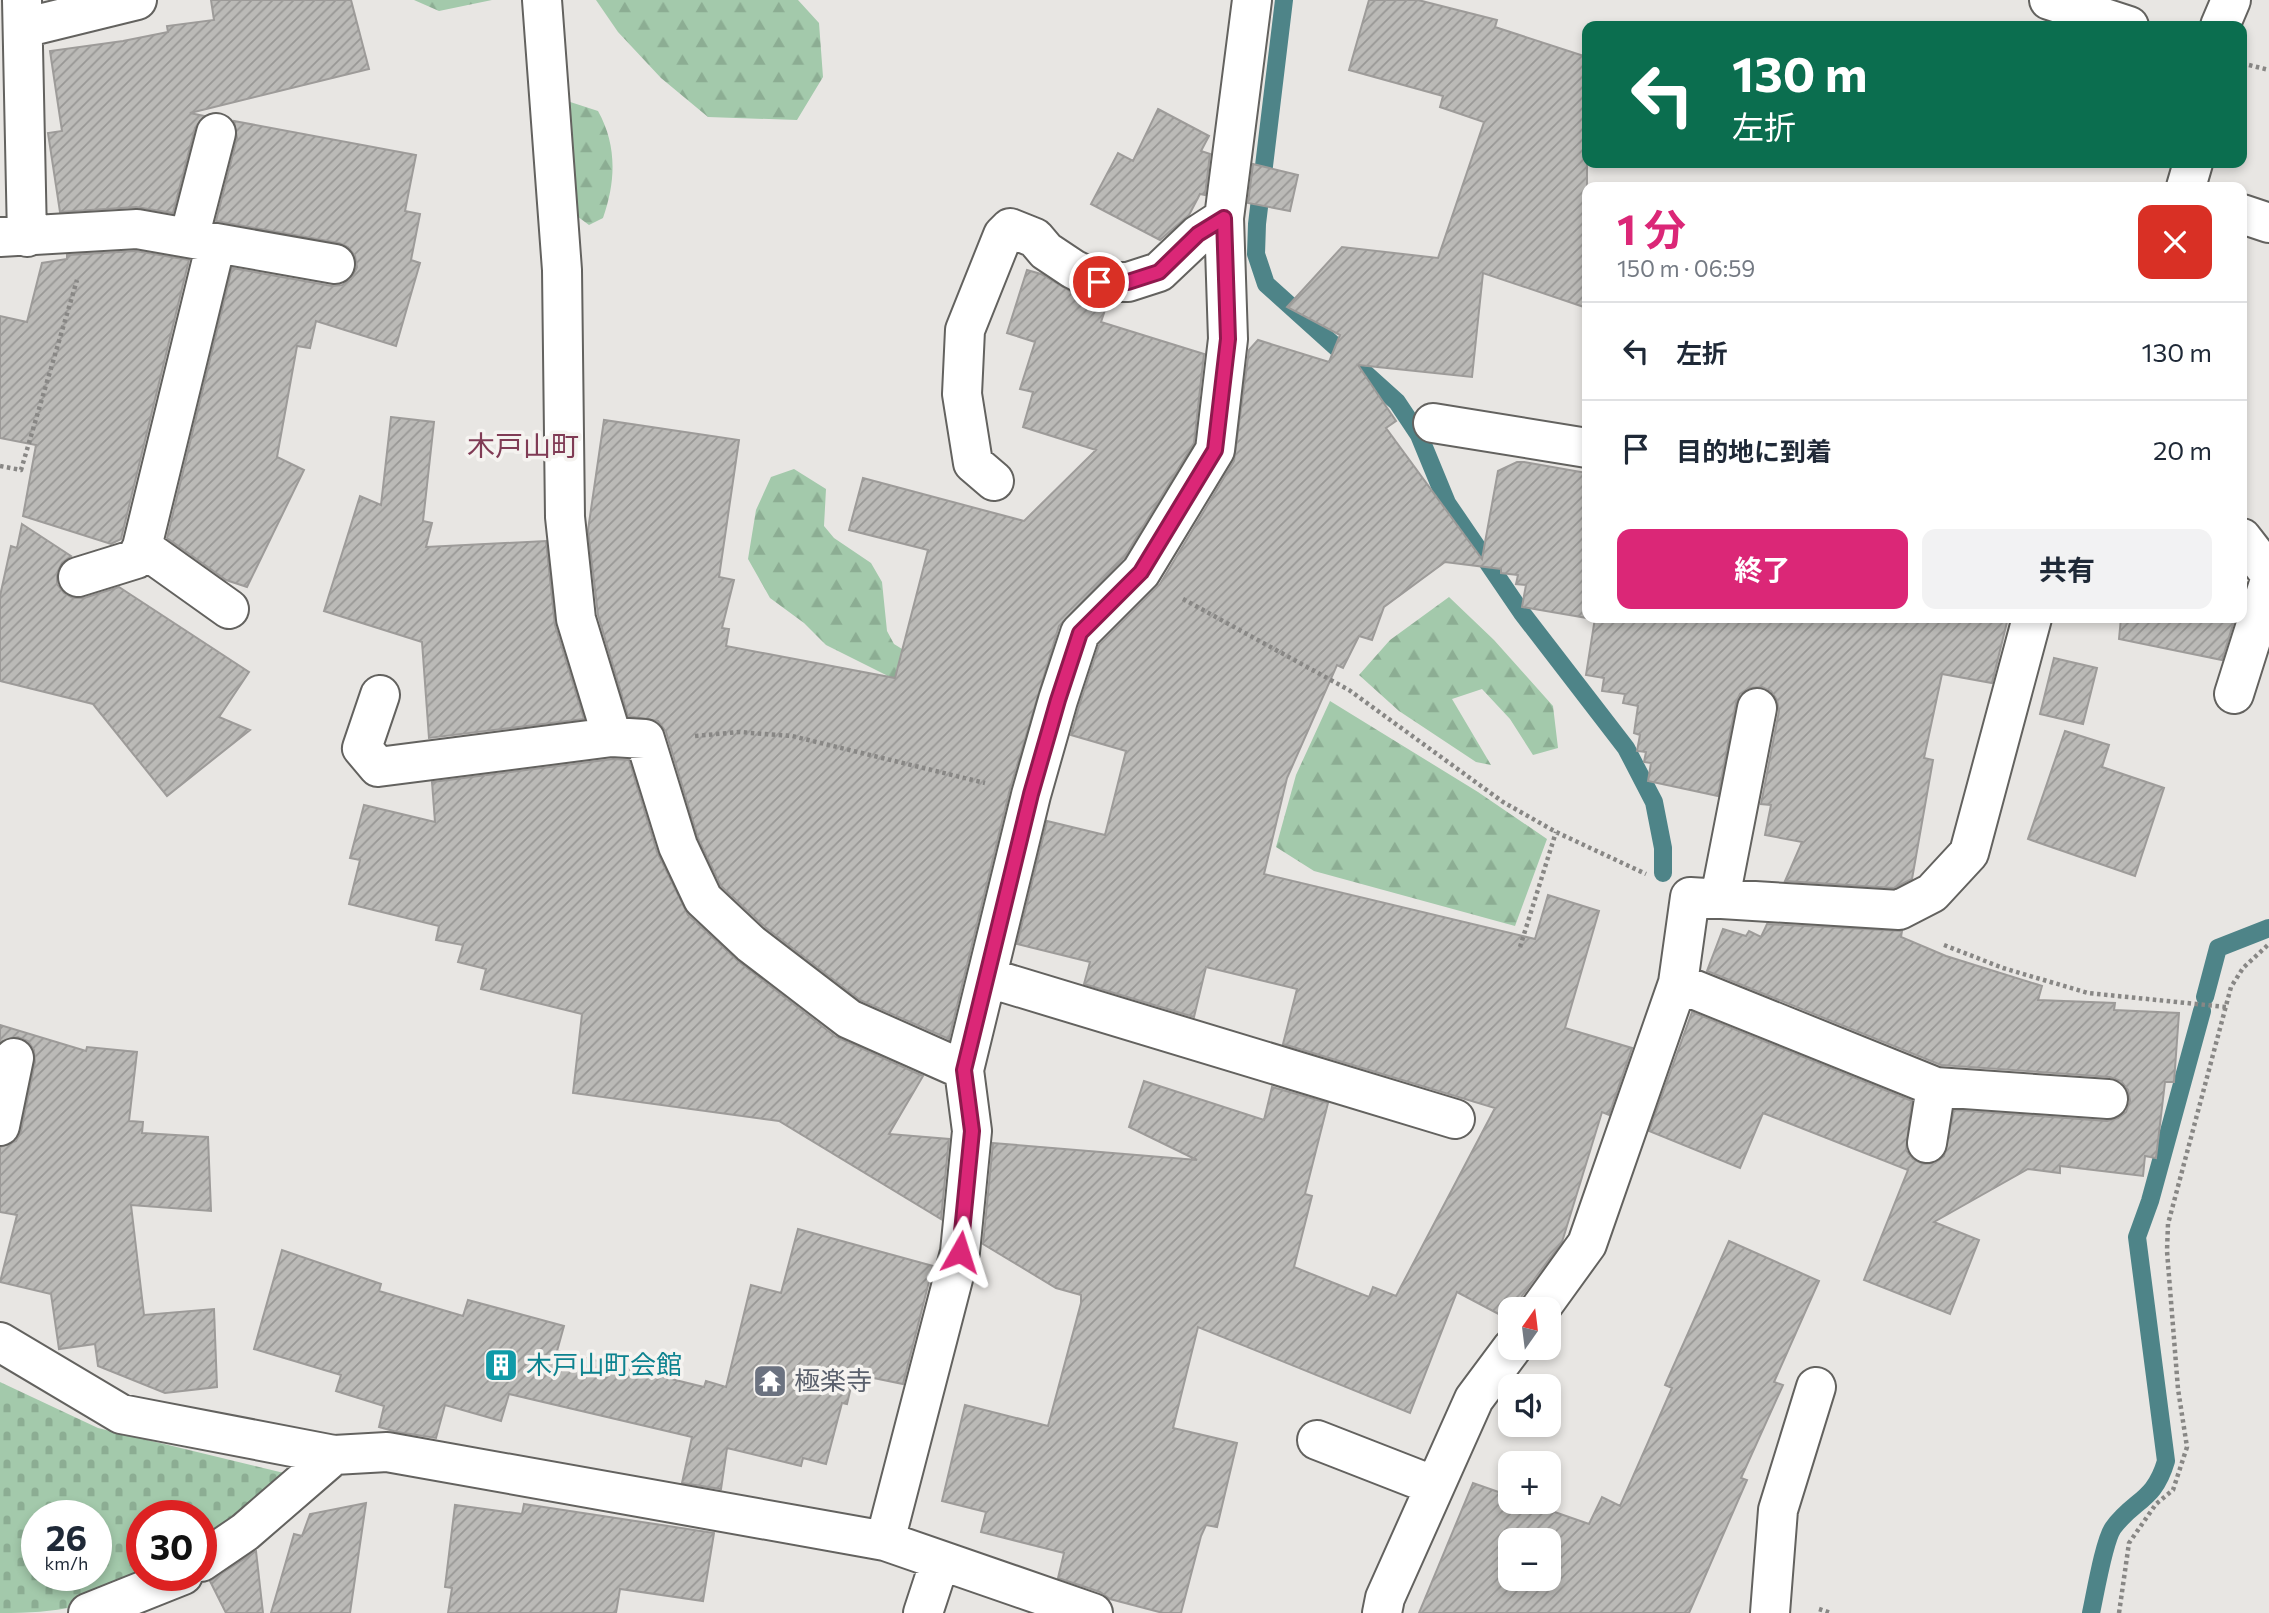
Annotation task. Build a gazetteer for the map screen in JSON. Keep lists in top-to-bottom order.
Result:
{
  "districts": ["木戸山町"],
  "places": {
    "building": ["木戸山町会館"],
    "temple": ["極楽寺"]
  },
  "north": "top",
  "page": {
    "turn": ["130 m", "左折"],
    "heading": ["1 分", "150 m · 06:59"],
    "list": [
      {
        "name": "左折",
        "value": "130 m"
      },
      {
        "name": "目的地に到着",
        "value": "20 m"
      }
    ],
    "buttons": ["終了", "共有"],
    "map_buttons": ["+", "−"],
    "speed": "26 km/h",
    "limit": "30"
  }
}
